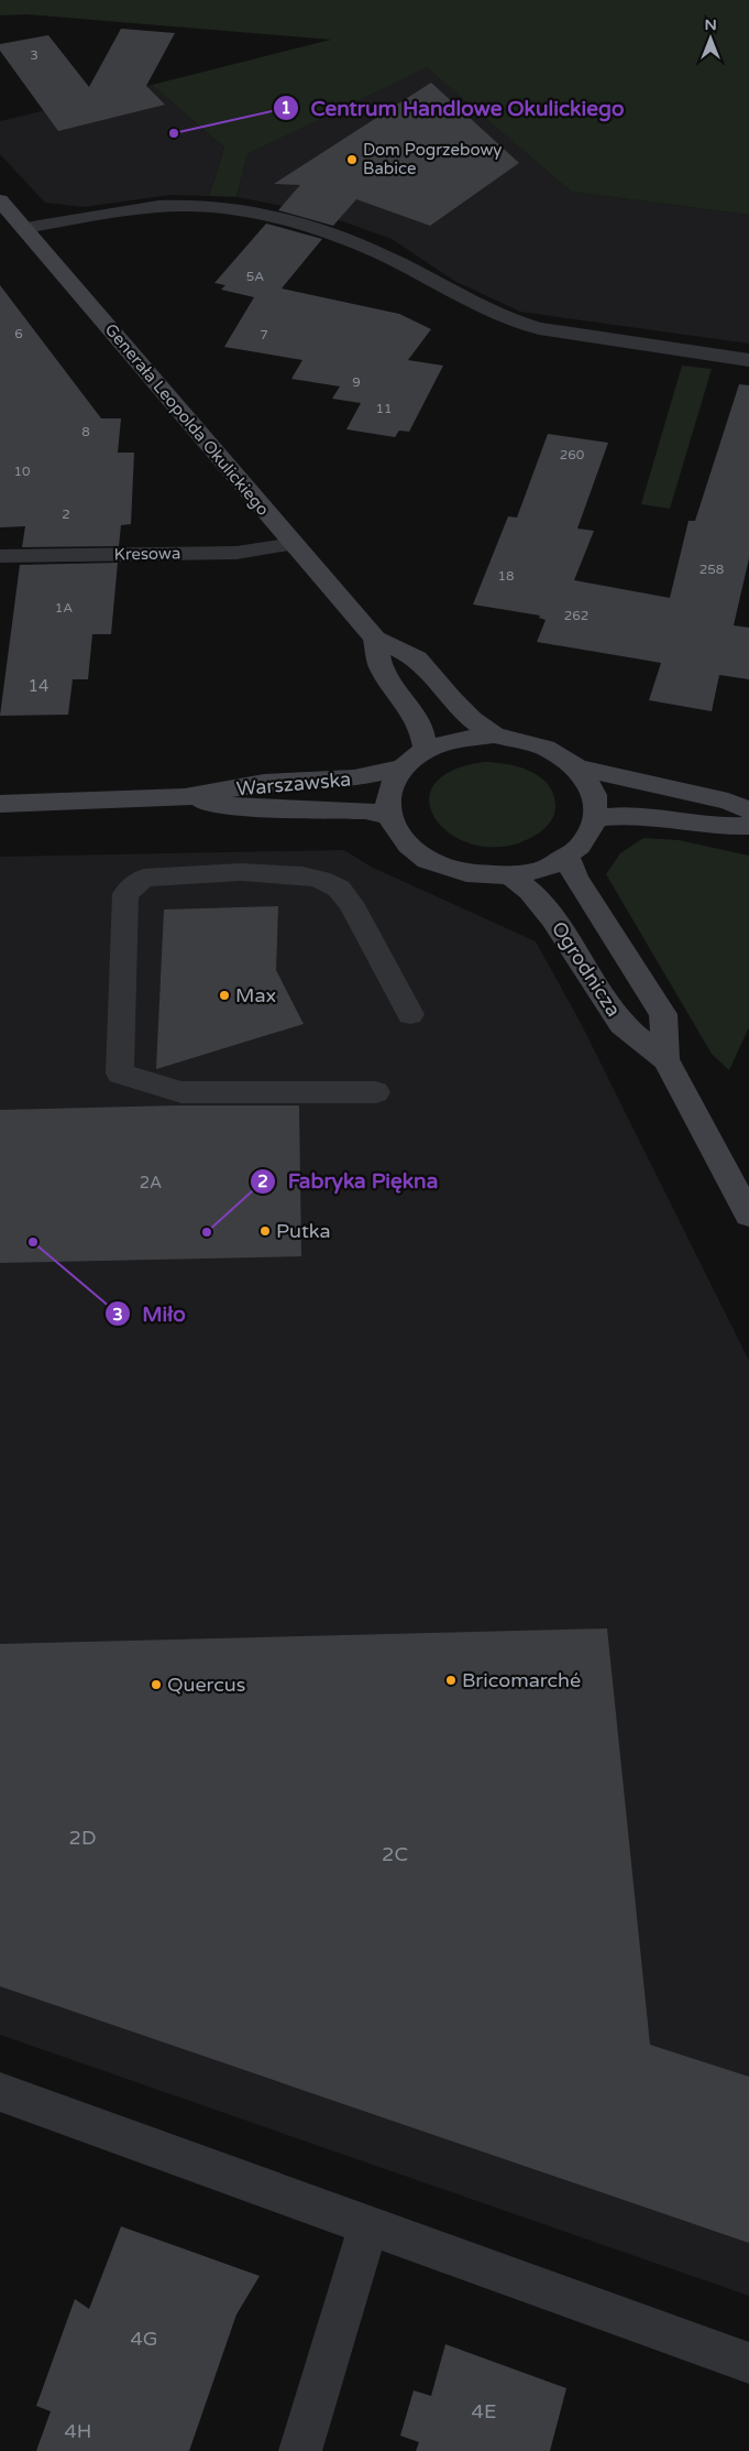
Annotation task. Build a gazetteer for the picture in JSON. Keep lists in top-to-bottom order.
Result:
{
  "streets": {
    "main road": ["Generała Leopolda Okulickiego", "Warszawska", "Ogrodnicza"],
    "street": ["Kresowa"]
  },
  "crossings": [
    ["Generała Leopolda Okulickiego", "Kresowa"],
    ["Generała Leopolda Okulickiego", "Warszawska"],
    ["Generała Leopolda Okulickiego", "Ogrodnicza"],
    ["Warszawska", "Ogrodnicza"]
  ],
  "places": [
    "Centrum Handlowe Okulickiego",
    "Dom Pogrzebowy Babice",
    "Max",
    "Putka",
    "Fabryka Piękna",
    "Miło",
    "Bricomarché",
    "Quercus"
  ],
  "house_numbers": [
    "3",
    "5A",
    "6",
    "7",
    "9",
    "11",
    "8",
    "260",
    "10",
    "2",
    "258",
    "18",
    "1A",
    "262",
    "14",
    "2A",
    "2D",
    "2C",
    "4G",
    "4E",
    "4H"
  ],
  "north": "top"
}
